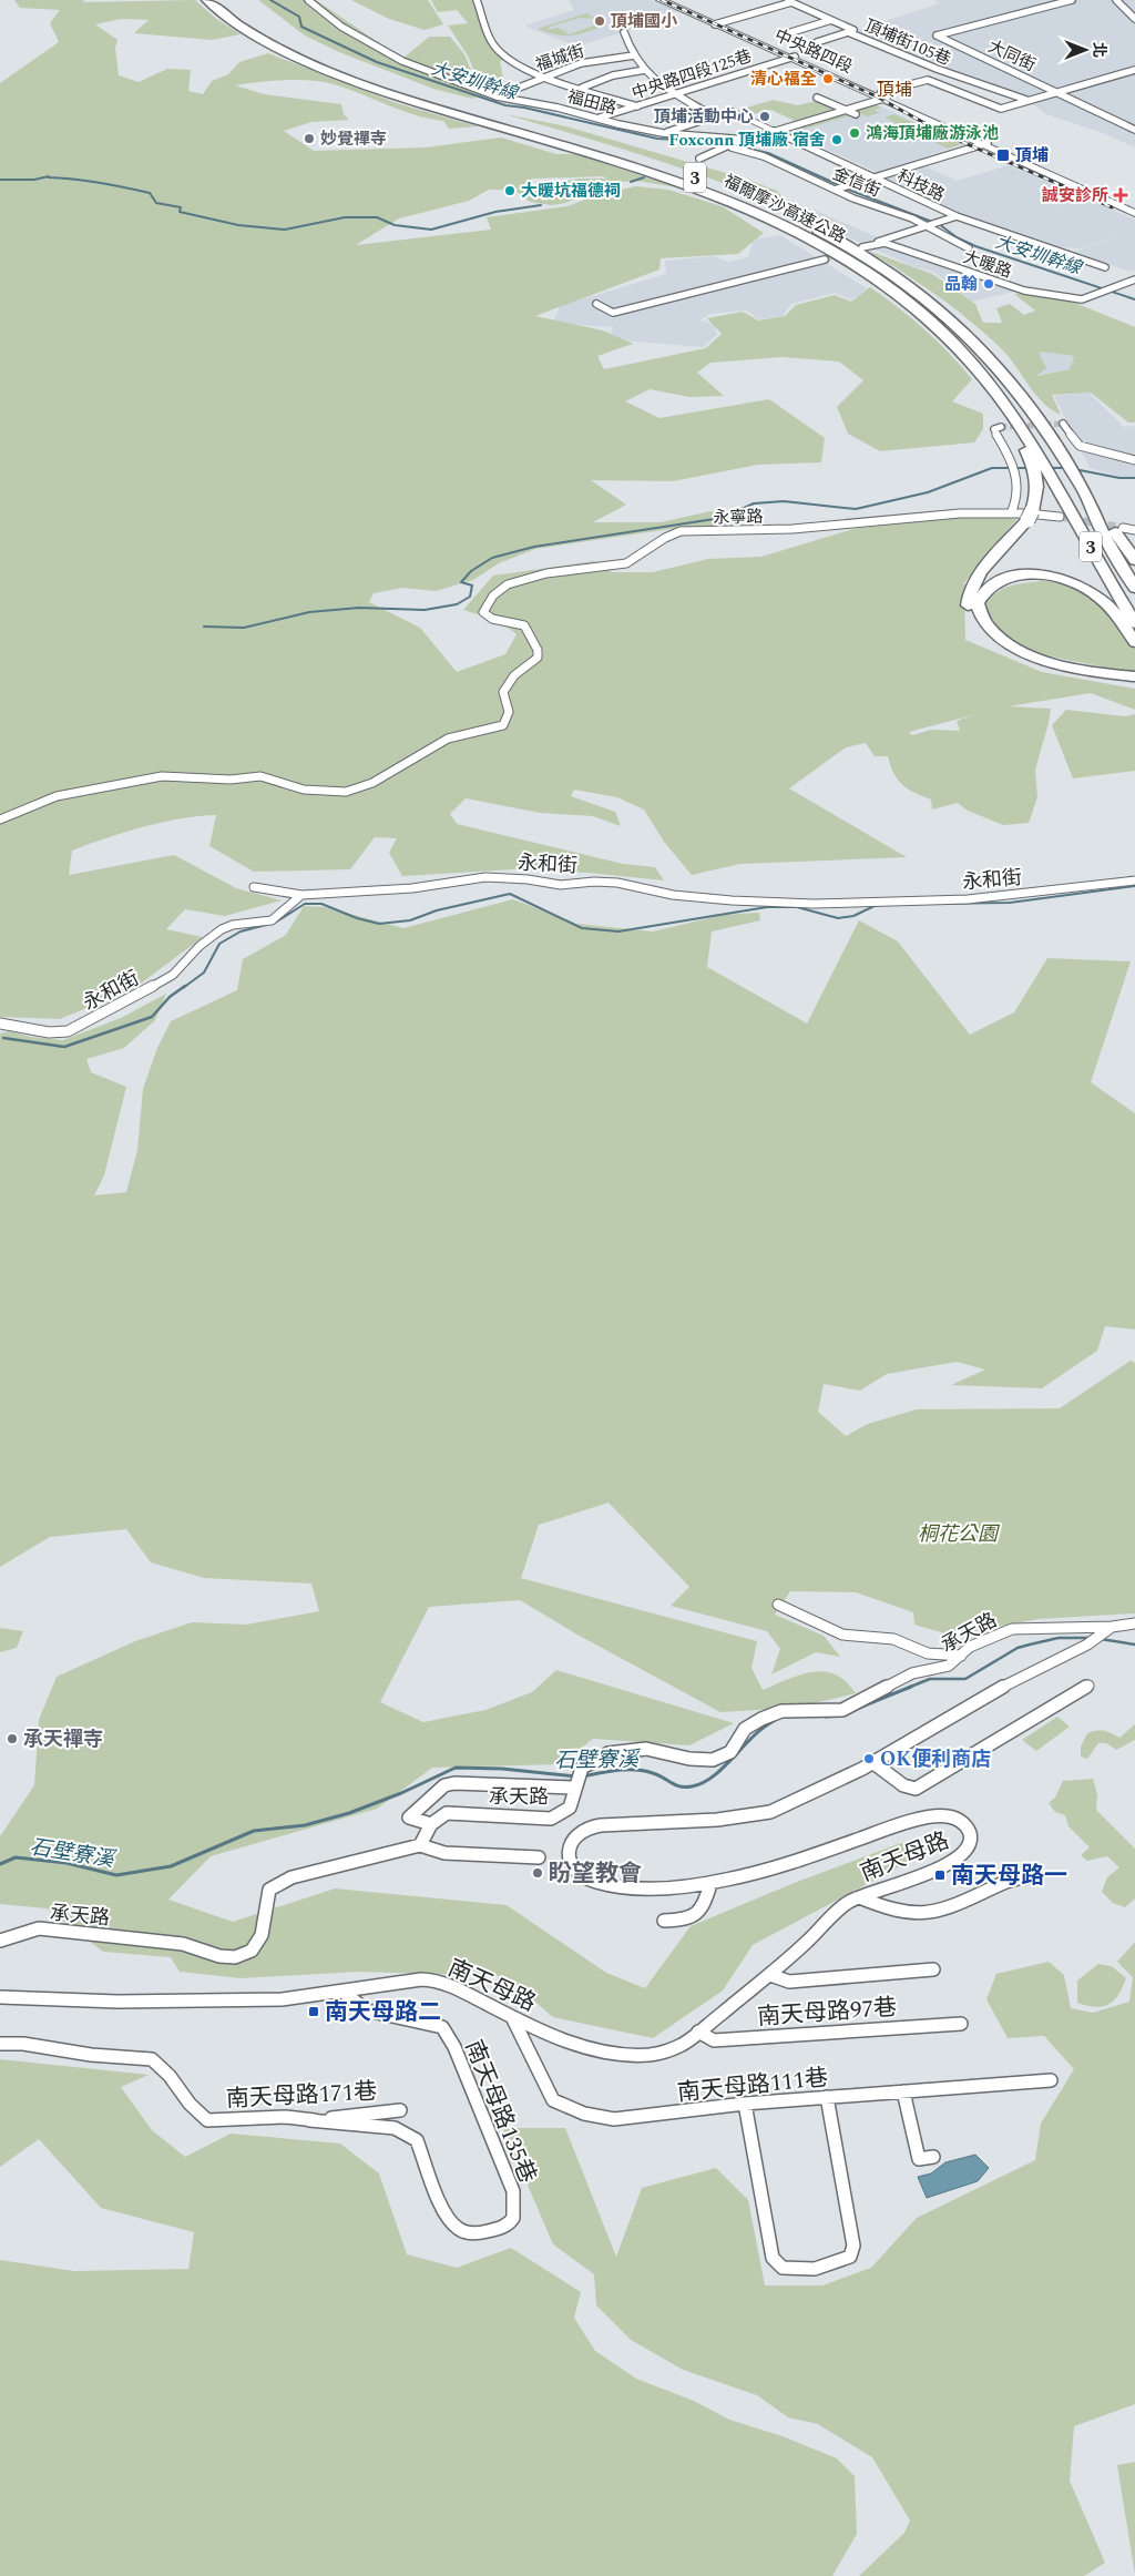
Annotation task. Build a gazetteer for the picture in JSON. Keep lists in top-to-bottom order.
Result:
{
  "streets": {
    "highway": ["3", "福爾摩沙高速公路"],
    "main road": ["中央路四段"],
    "street": [
      "頂埔街105巷",
      "大同街",
      "福城街",
      "中央路四段125巷",
      "福田路",
      "金信街",
      "科技路",
      "大暖路",
      "永寧路",
      "永和街",
      "承天路",
      "南天母路",
      "南天母路97巷",
      "南天母路111巷",
      "南天母路171巷",
      "南天母路135巷"
    ]
  },
  "crossings": [
    ["中央路四段", "中央路四段125巷"],
    ["中央路四段", "福田路"],
    ["福城街", "福田路"],
    ["中央路四段125巷", "福田路"],
    ["福田路", "科技路"],
    ["承天路", "南天母路"],
    ["南天母路", "南天母路97巷"],
    ["南天母路", "南天母路111巷"],
    ["南天母路", "南天母路135巷"],
    ["南天母路171巷", "南天母路135巷"]
  ],
  "districts": ["頂埔"],
  "water": ["大安圳幹線", "石壁寮溪"],
  "parks": ["桐花公園"],
  "places": {
    "other": [
      "頂埔國小",
      "清心福全",
      "頂埔活動中心",
      "鴻海頂埔廠游泳池",
      "妙覺禪寺",
      "Foxconn 頂埔廠 宿舍",
      "大暖坑福德祠",
      "品翰",
      "承天禪寺",
      "OK便利商店",
      "盼望教會"
    ],
    "transit": ["頂埔", "南天母路一", "南天母路二"],
    "health": ["誠安診所"]
  },
  "north": "right"
}
